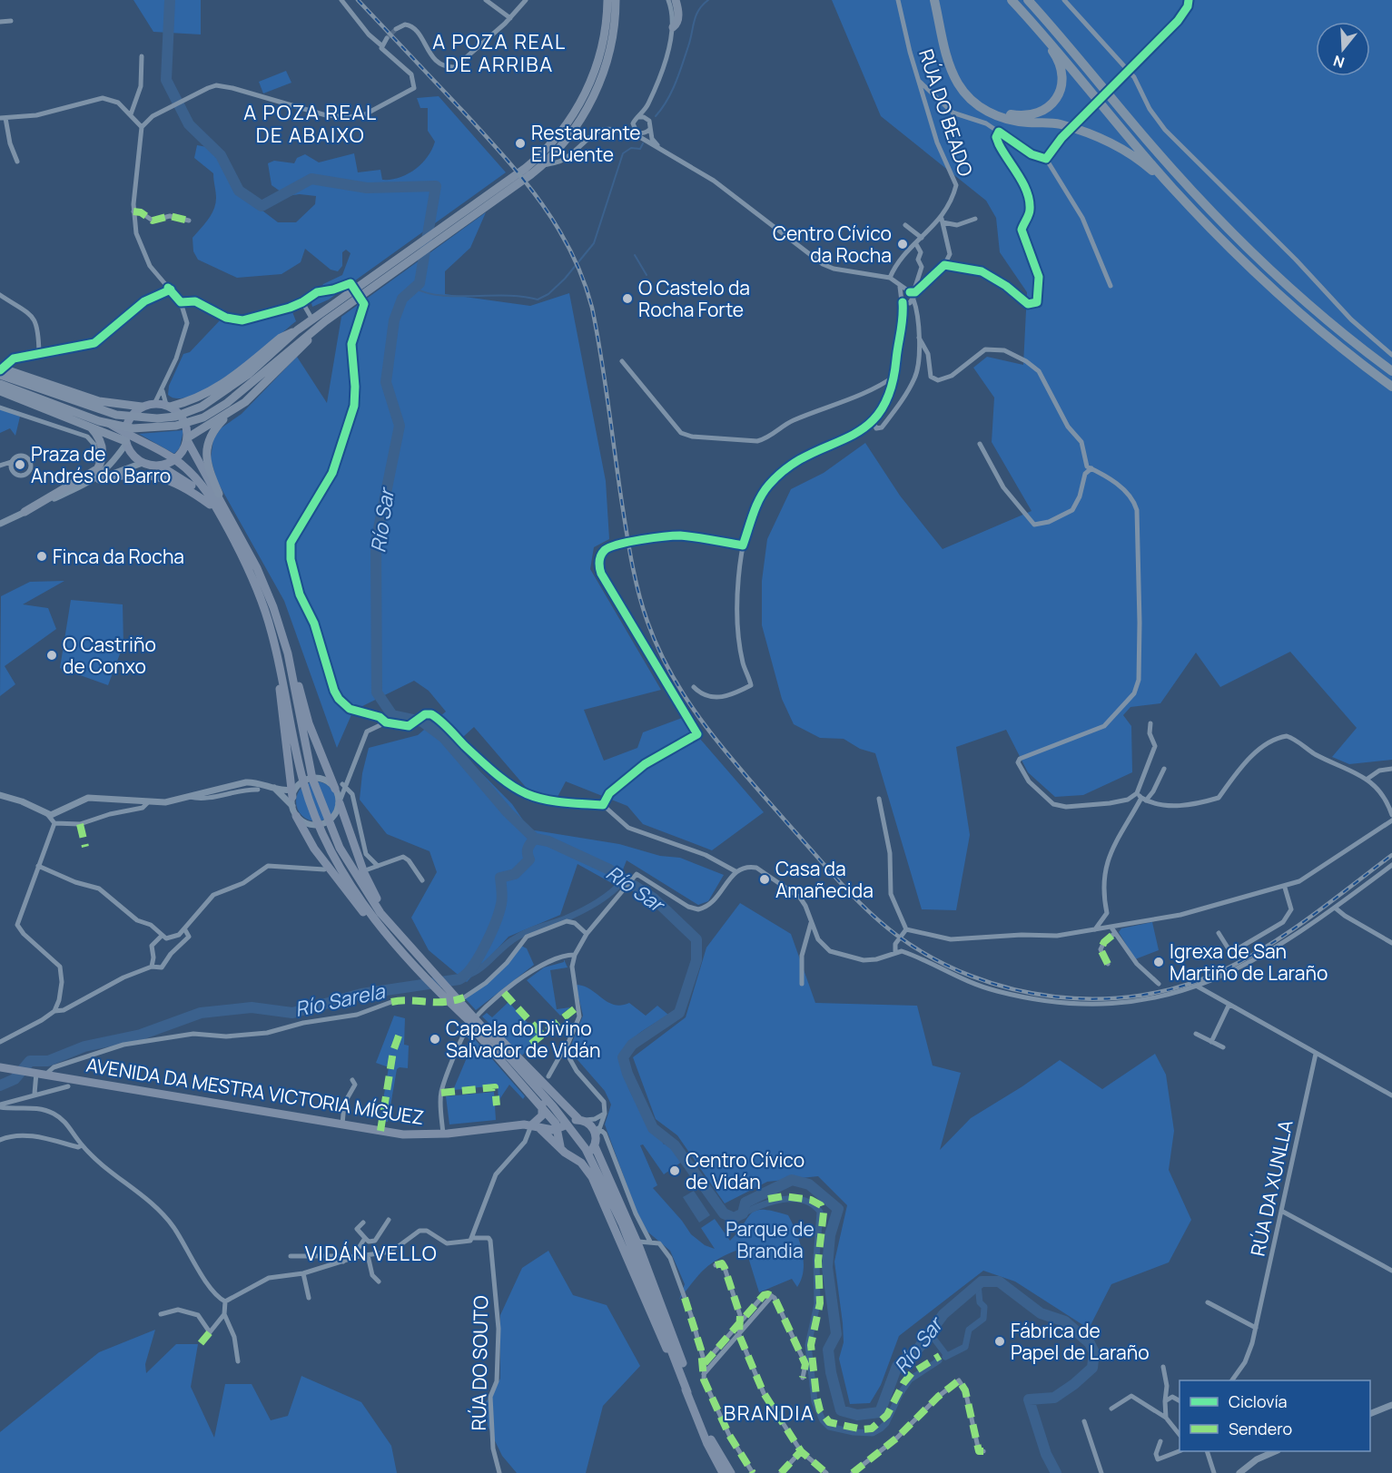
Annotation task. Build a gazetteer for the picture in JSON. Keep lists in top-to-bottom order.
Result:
{
  "streets": {
    "main road": ["AVENIDA DA MESTRA VICTORIA MÍGUEZ"],
    "street": ["RÚA DO BEADO", "RÚA DA XUNLLA", "RÚA DO SOUTO"]
  },
  "districts": [
    "A POZA REAL DE ARRIBA",
    "A POZA REAL DE ABAIXO",
    "VIDÁN VELLO",
    "BRANDIA"
  ],
  "water": ["Río Sar", "Río Sarela"],
  "parks": ["Parque de Brandia"],
  "places": [
    "Restaurante El Puente",
    "Centro Cívico da Rocha",
    "O Castelo da Rocha Forte",
    "Praza de Andrés do Barro",
    "Finca da Rocha",
    "O Castriño de Conxo",
    "Casa da Amañecida",
    "Igrexa de San Martiño de Laraño",
    "Capela do Divino Salvador de Vidán",
    "Centro Cívico de Vidán",
    "Fábrica de Papel de Laraño"
  ],
  "legend": ["Ciclovía", "Sendero"],
  "north": "bottom"
}
